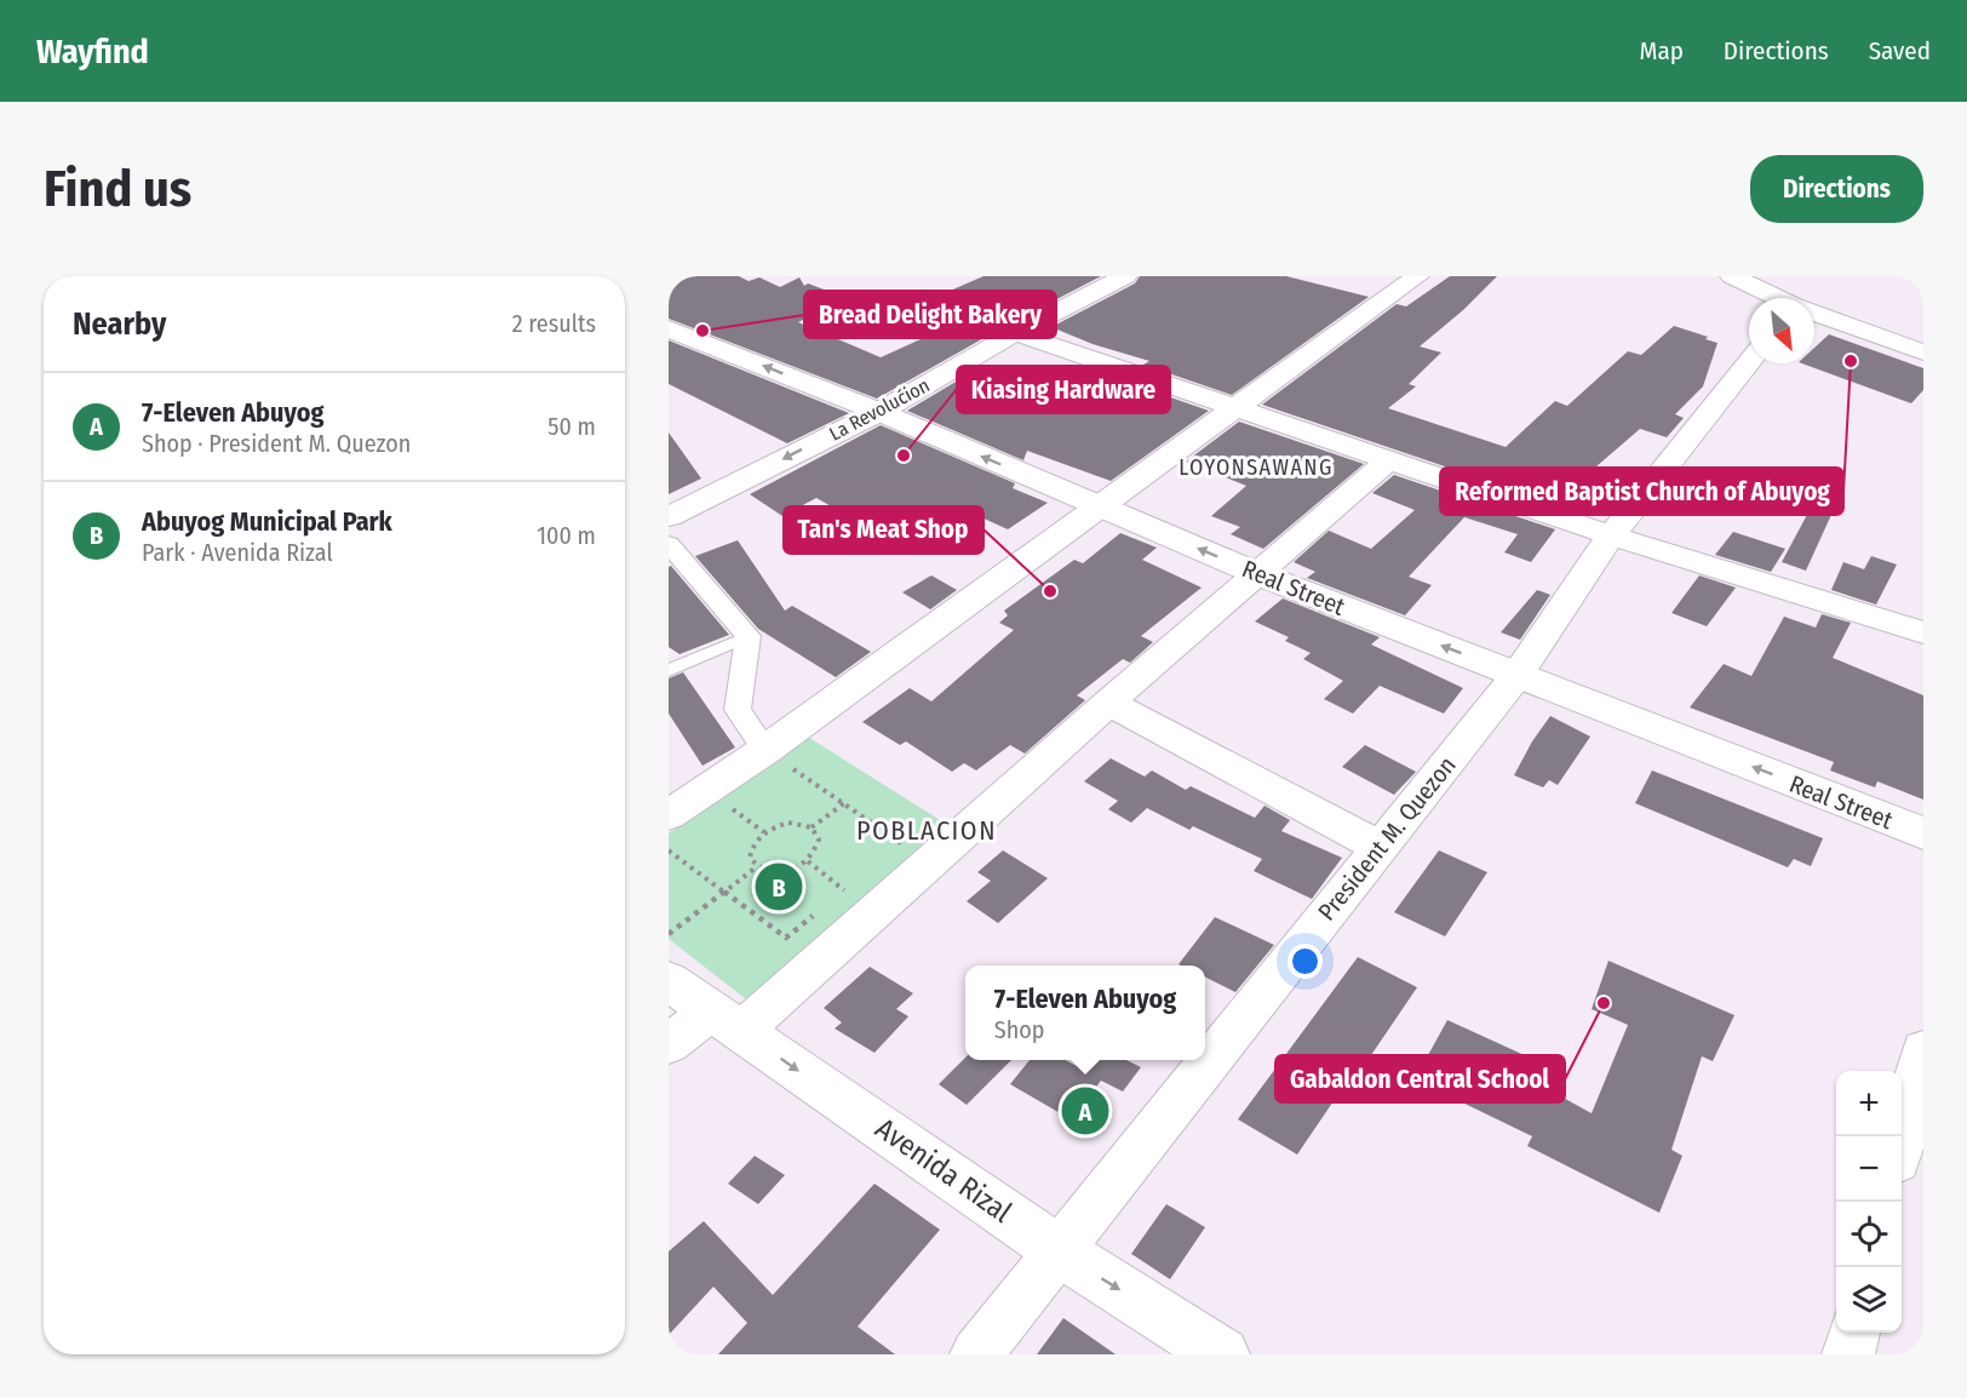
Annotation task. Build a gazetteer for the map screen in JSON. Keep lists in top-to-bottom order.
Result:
{
  "streets": {
    "street": [
      "La Revolućion",
      "Real Street",
      "President M. Quezon",
      "Avenida Rizal"
    ]
  },
  "crossings": [
    ["La Revolućion", "Real Street"],
    ["Real Street", "President M. Quezon"],
    ["President M. Quezon", "Avenida Rizal"]
  ],
  "one_way": ["Avenida Rizal"],
  "districts": ["LOYONSAWANG", "POBLACION"],
  "places": [
    "Bread Delight Bakery",
    "Reformed Baptist Church of Abuyog",
    "Kiasing Hardware",
    "Tan's Meat Shop",
    "Gabaldon Central School"
  ],
  "north": "bottom right",
  "page": {
    "header": "Wayfind",
    "nav": ["Map", "Directions", "Saved"],
    "buttons": "Directions",
    "title": "Find us",
    "heading": ["Nearby", "2 results"],
    "list": [
      {
        "mark": "A",
        "name": "7-Eleven Abuyog",
        "note": "Shop · President M. Quezon",
        "value": "50 m"
      },
      {
        "mark": "B",
        "name": "Abuyog Municipal Park",
        "note": "Park · Avenida Rizal",
        "value": "100 m"
      }
    ],
    "pins": ["B", "A"],
    "popup": ["7-Eleven Abuyog", "Shop"],
    "map_buttons": ["+", "−"]
  }
}
